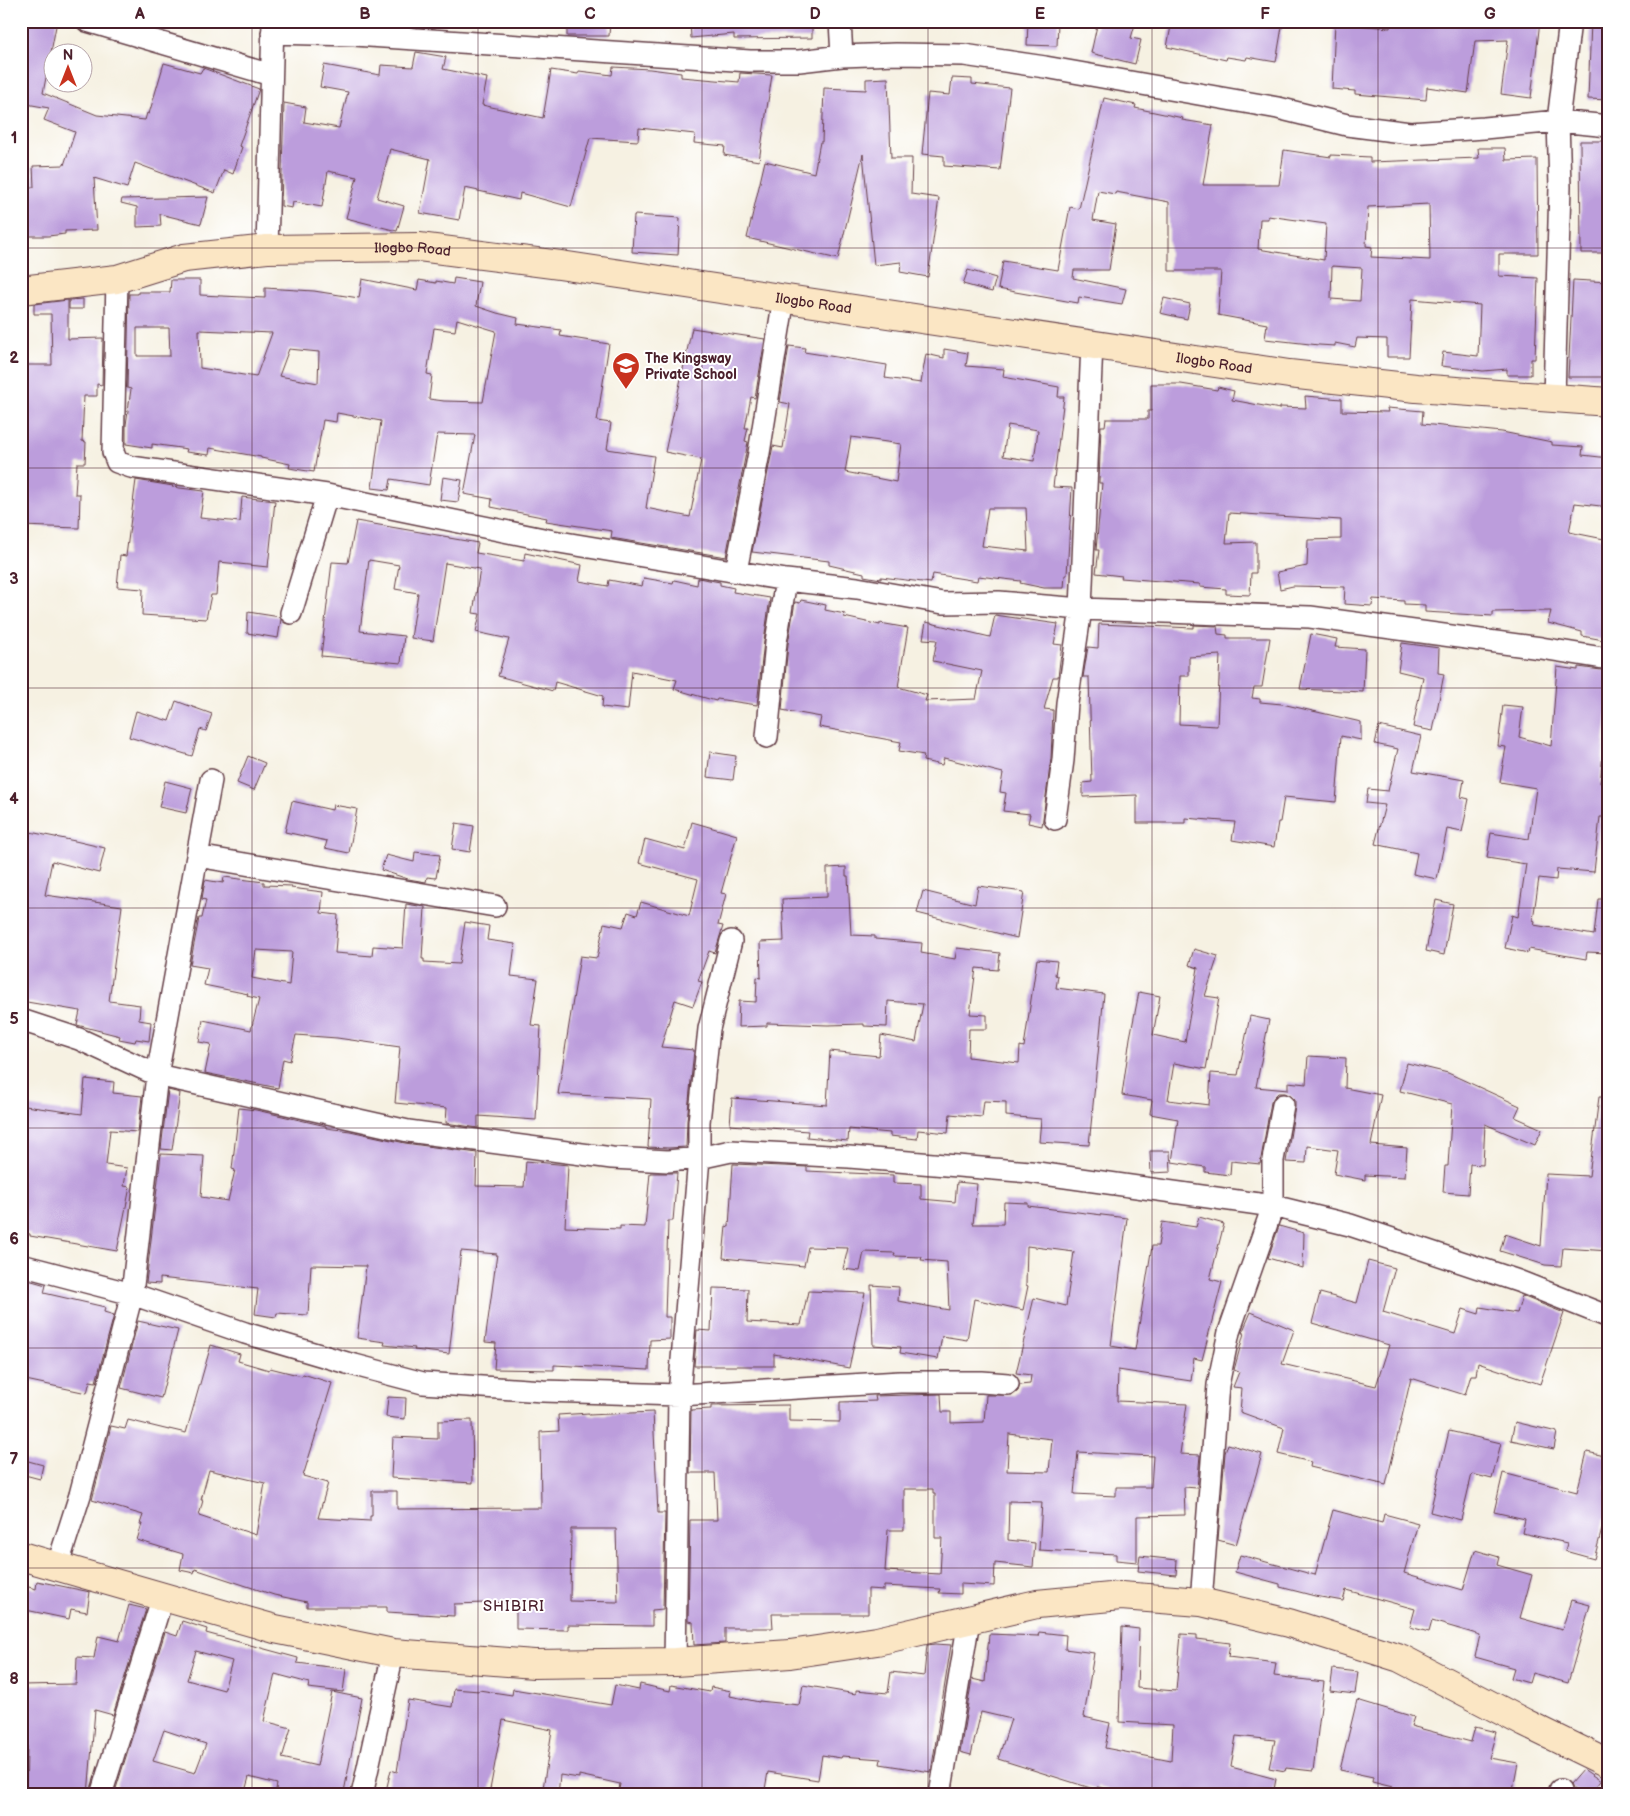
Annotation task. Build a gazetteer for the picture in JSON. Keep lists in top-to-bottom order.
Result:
{
  "streets": {
    "main road": ["Ilogbo Road"]
  },
  "districts": ["SHIBIRI"],
  "places": {
    "school or university": ["The Kingsway Private School"]
  },
  "north": "top",
  "grid": {
    "columns": [
      "A",
      "B",
      "C",
      "D",
      "E",
      "F",
      "G"
    ],
    "rows": [
      "1",
      "2",
      "3",
      "4",
      "5",
      "6",
      "7",
      "8"
    ]
  }
}
